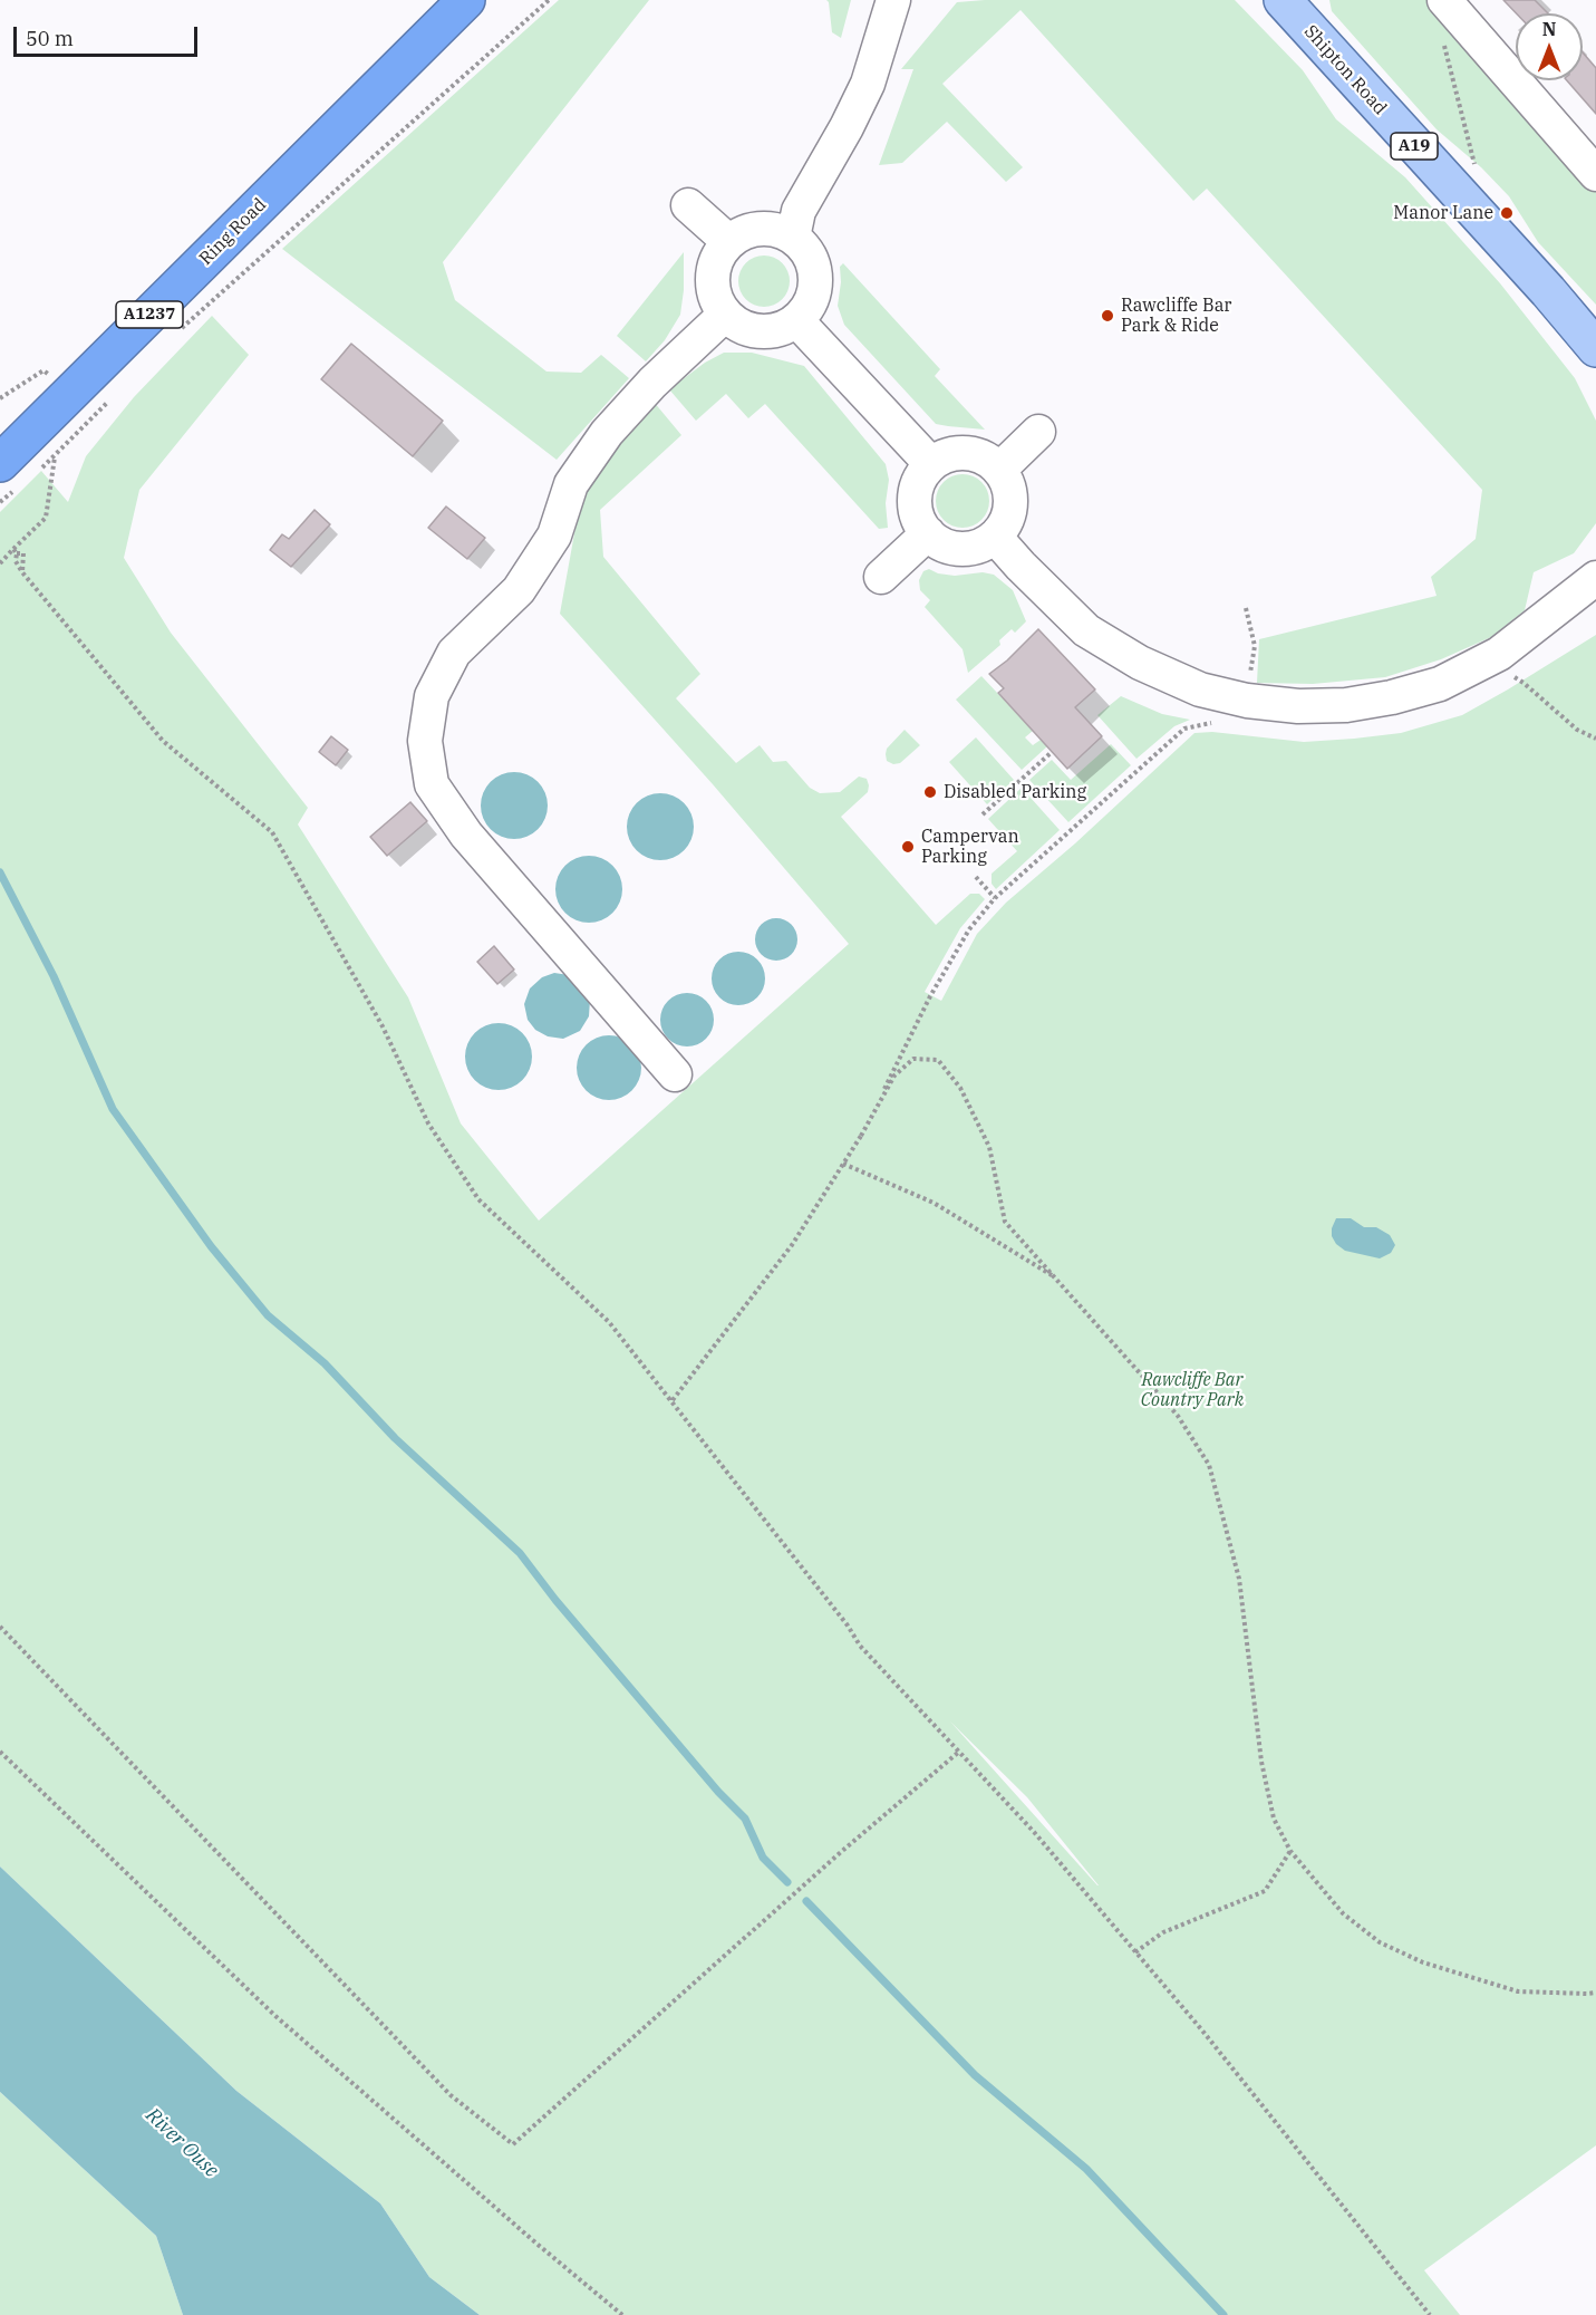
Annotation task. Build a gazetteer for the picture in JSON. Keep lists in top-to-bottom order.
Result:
{
  "streets": {
    "highway": ["Ring Road", "A1237"],
    "main road": ["Shipton Road", "A19"]
  },
  "water": ["River Ouse"],
  "parks": ["Rawcliffe Bar Country Park"],
  "places": [
    "Manor Lane",
    "Rawcliffe Bar Park & Ride",
    "Disabled Parking",
    "Campervan Parking"
  ],
  "scale_bar": "50 m",
  "north": "top"
}
